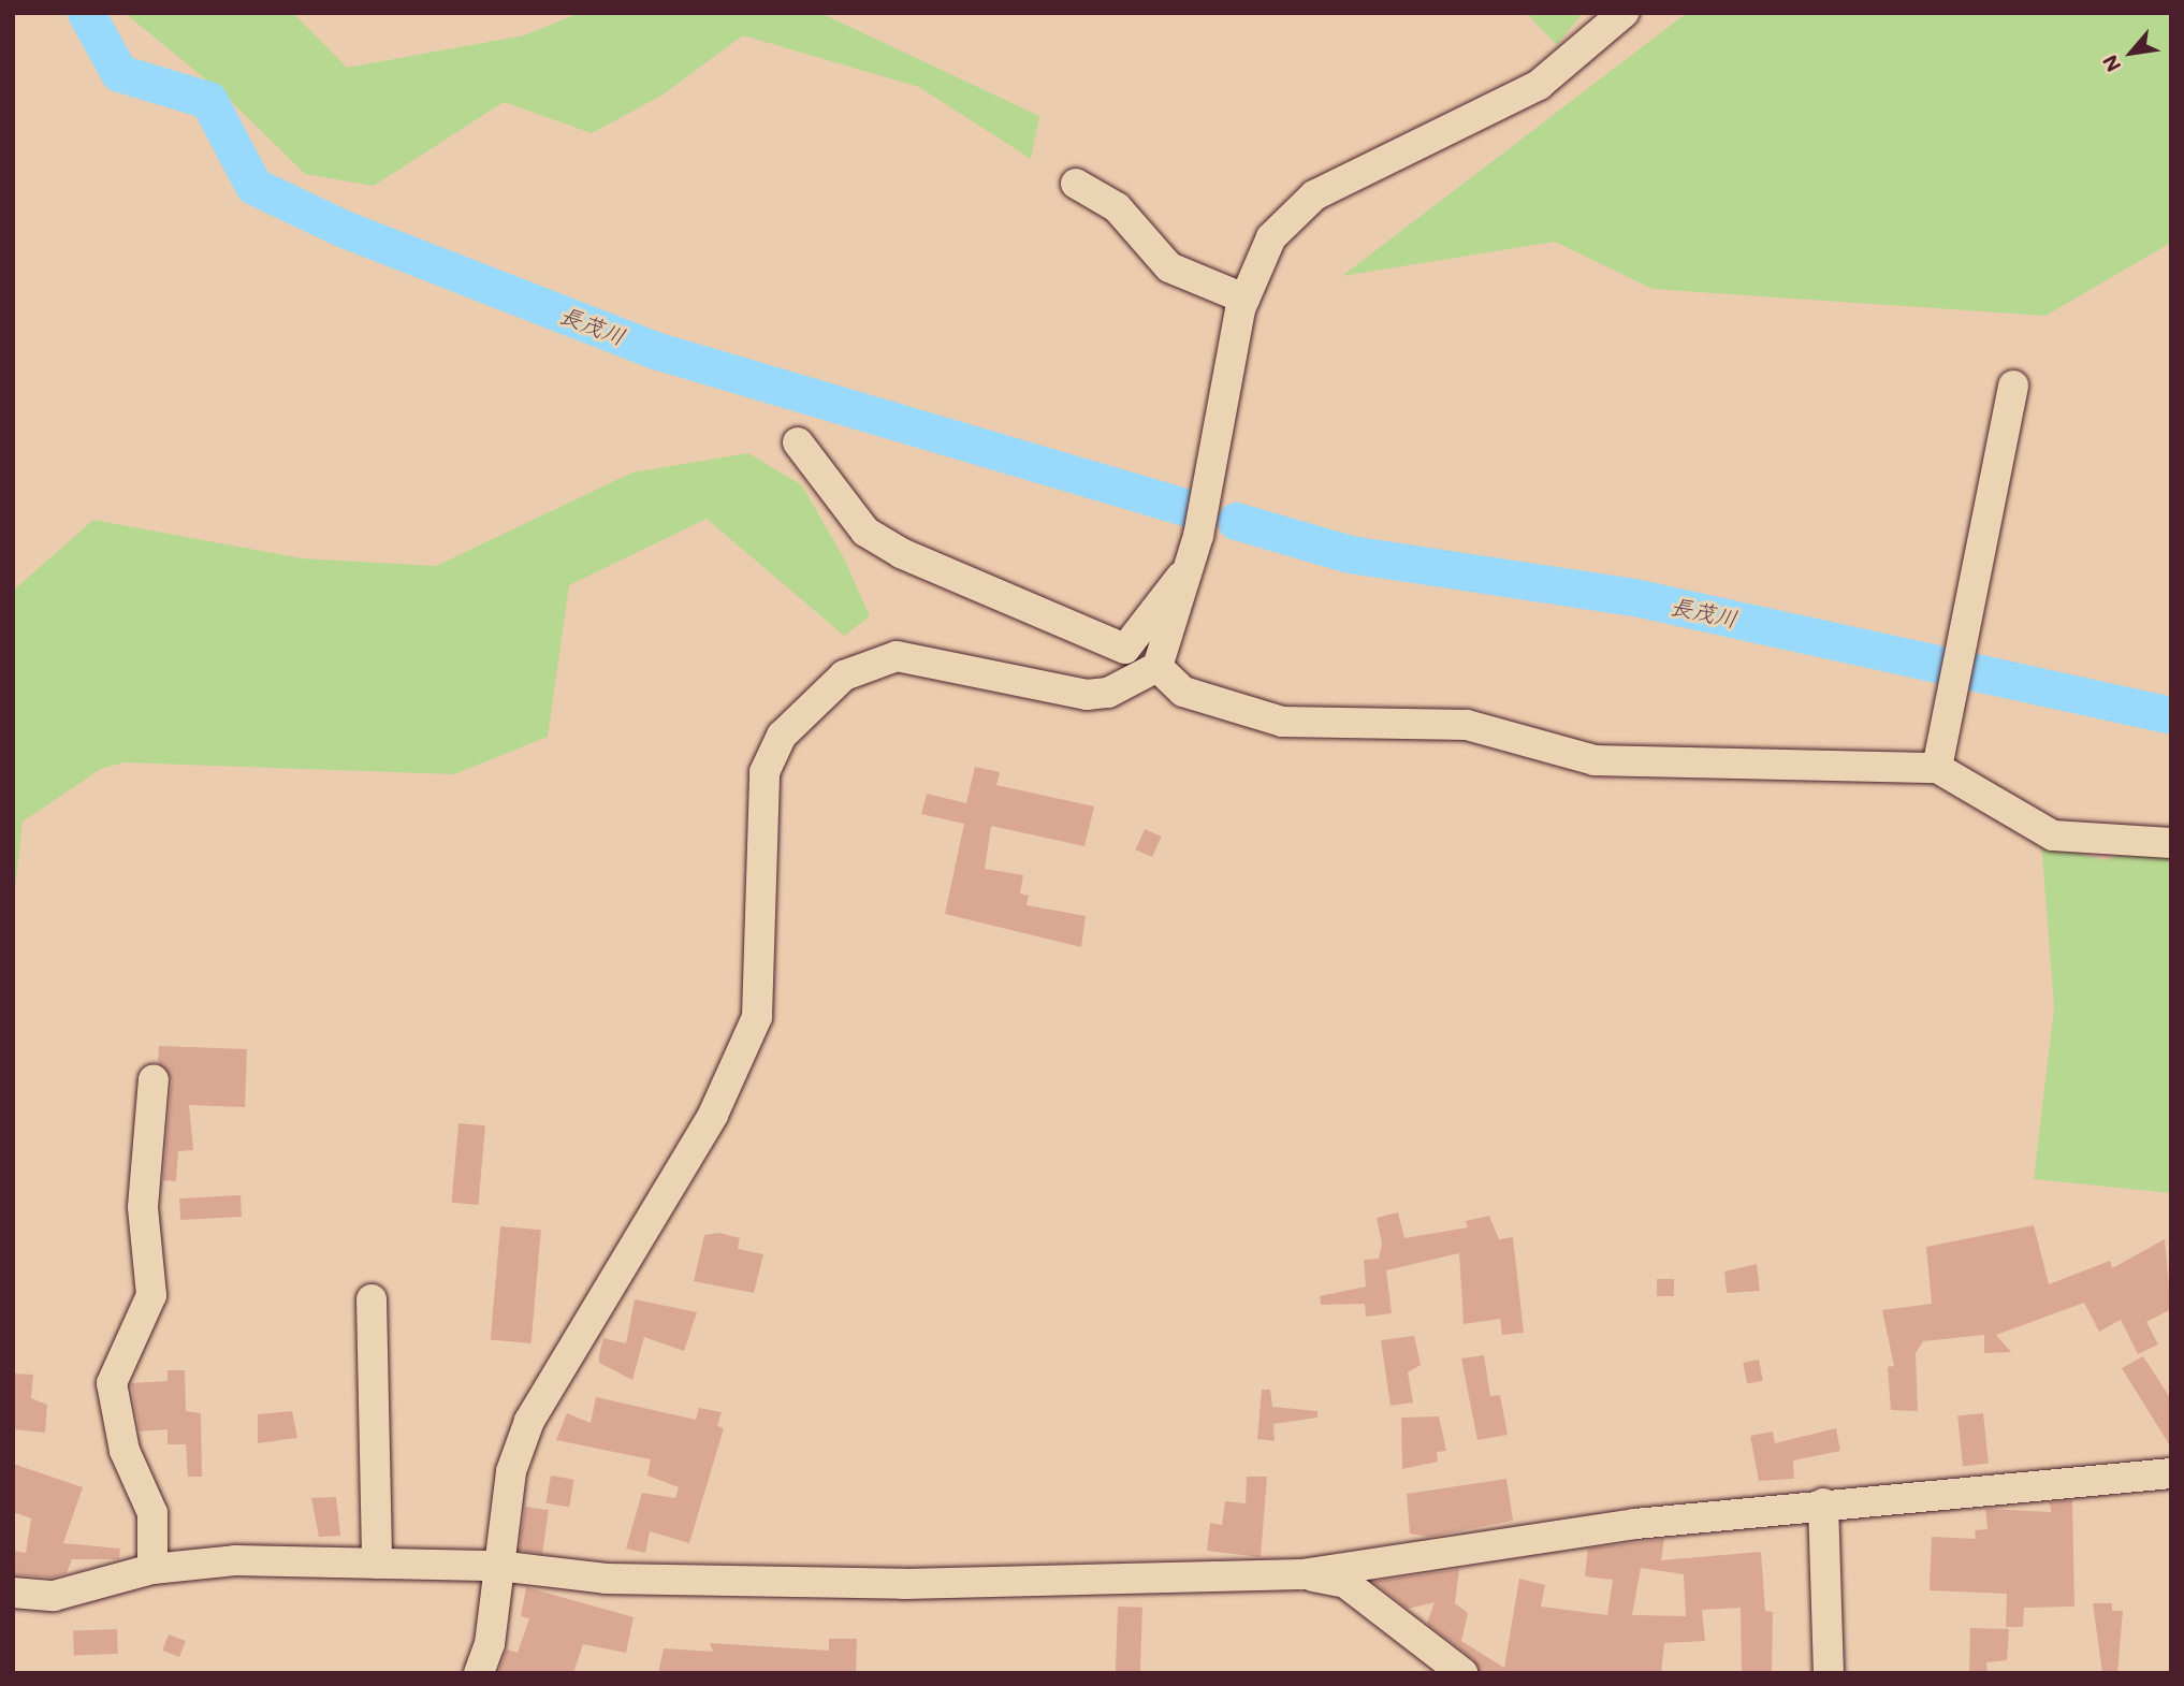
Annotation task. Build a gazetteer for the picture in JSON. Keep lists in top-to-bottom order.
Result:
{
  "water": ["長茂川"],
  "north": "bottom left"
}
